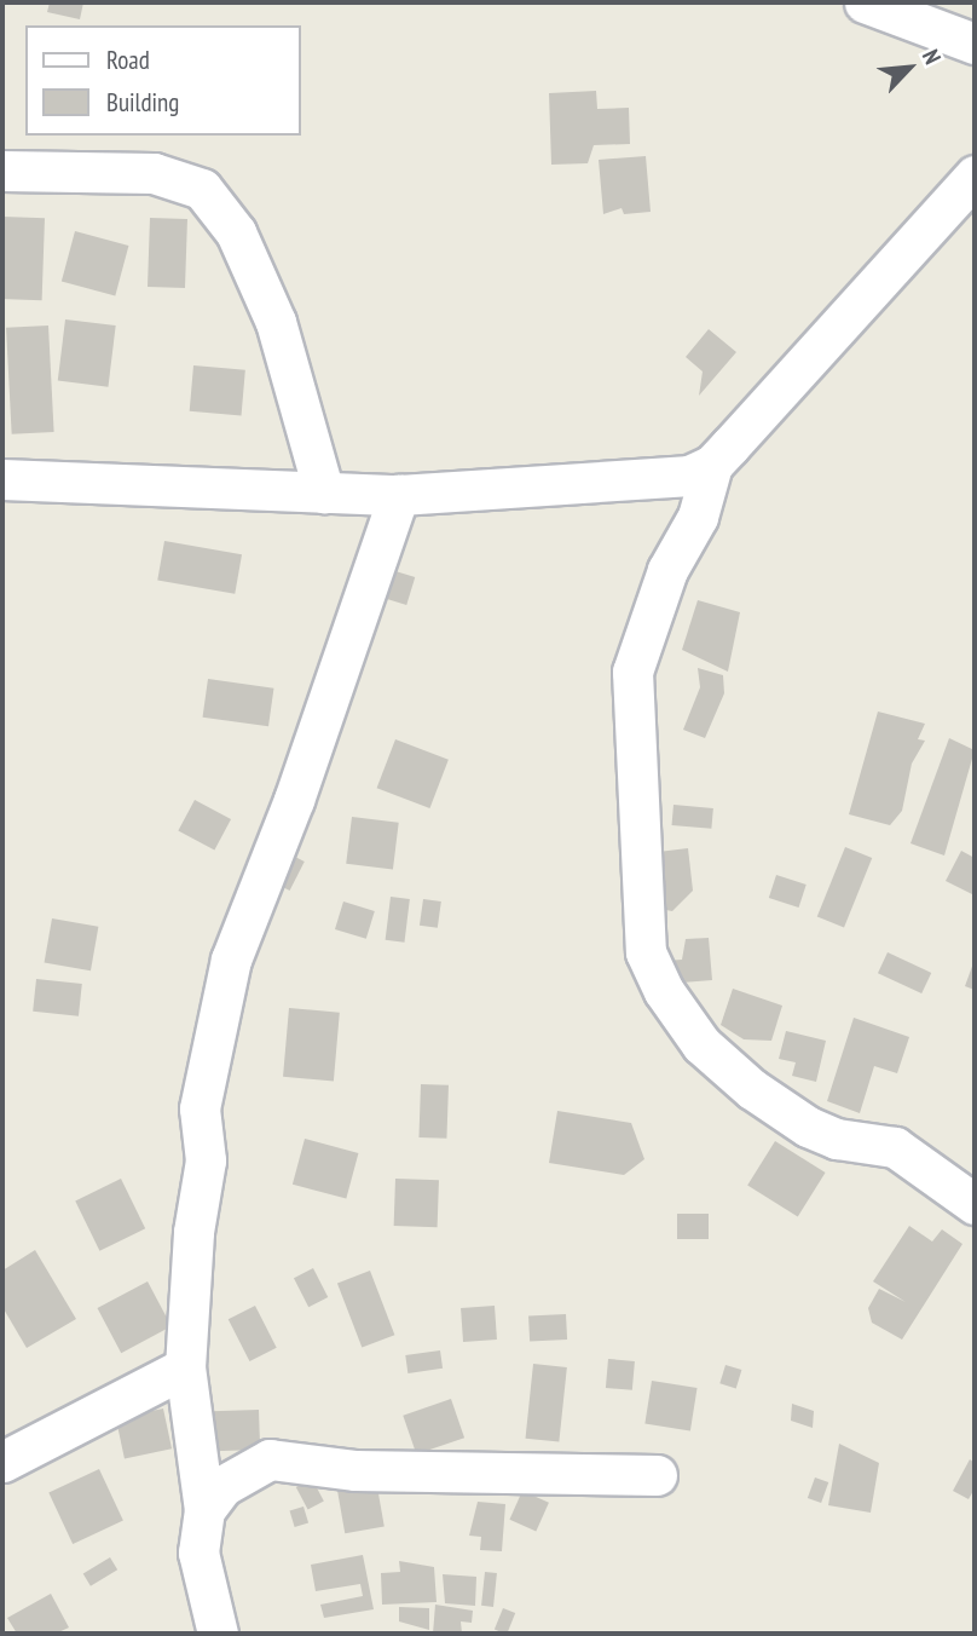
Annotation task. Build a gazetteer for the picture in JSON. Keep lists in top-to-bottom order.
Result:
{
  "legend": ["Road", "Building"],
  "north": "top right"
}
